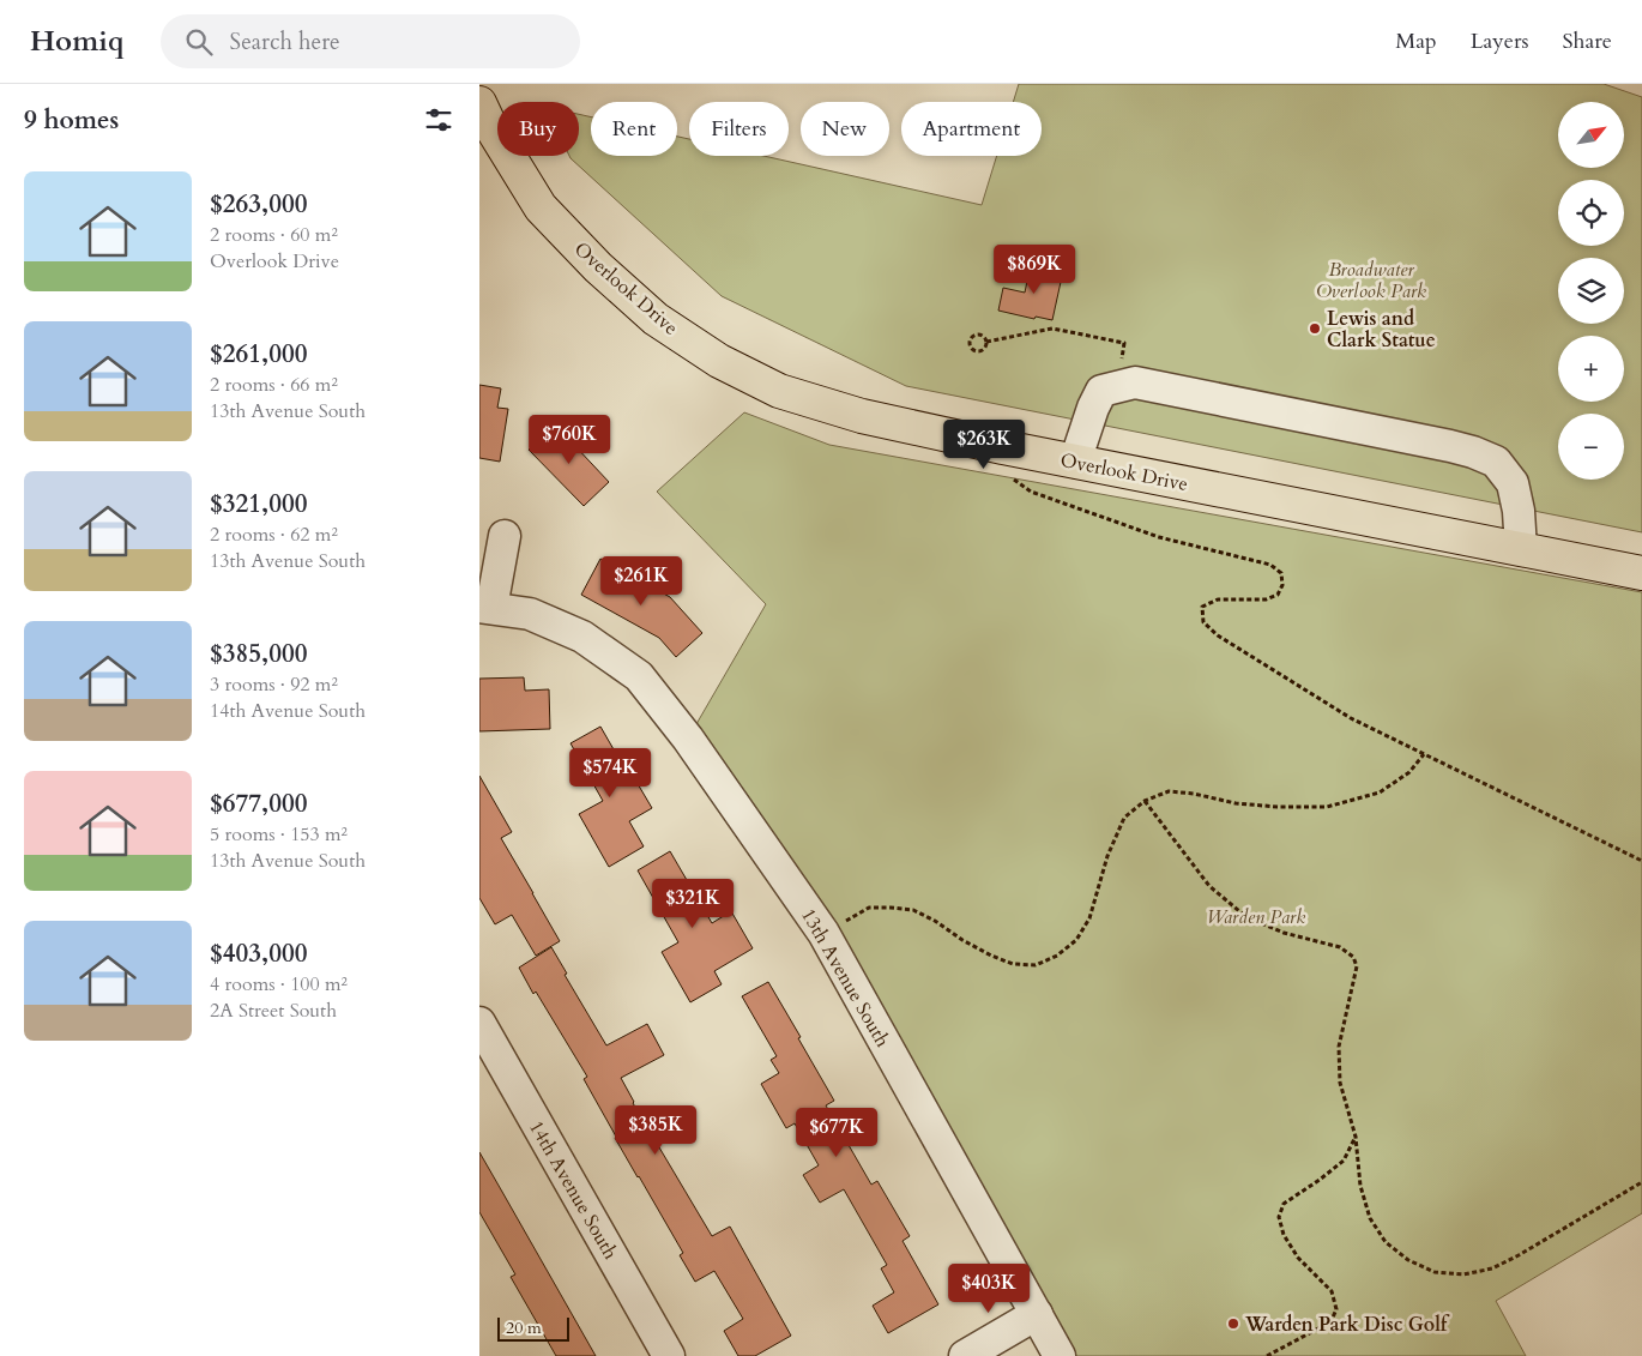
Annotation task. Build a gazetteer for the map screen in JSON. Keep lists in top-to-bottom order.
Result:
{
  "streets": {
    "main road": ["Overlook Drive"],
    "street": ["13th Avenue South", "14th Avenue South"]
  },
  "parks": ["Broadwater Overlook Park", "Warden Park"],
  "places": ["Lewis and Clark Statue", "Warden Park Disc Golf"],
  "scale_bar": "20 m",
  "north": "top right",
  "page": {
    "header": "Homiq",
    "search": "Search here",
    "nav": ["Map", "Layers", "Share"],
    "heading": "9 homes",
    "map_buttons": ["+", "−"],
    "chip": [
      "Buy",
      "Rent",
      "Filters",
      "New",
      "Apartment"
    ],
    "list": [
      {
        "name": "$263,000",
        "note": "2 rooms · 60 m² · Overlook Drive"
      },
      {
        "name": "$261,000",
        "note": "2 rooms · 66 m² · 13th Avenue South"
      },
      {
        "name": "$321,000",
        "note": "2 rooms · 62 m² · 13th Avenue South"
      },
      {
        "name": "$385,000",
        "note": "3 rooms · 92 m² · 14th Avenue South"
      },
      {
        "name": "$677,000",
        "note": "5 rooms · 153 m² · 13th Avenue South"
      },
      {
        "name": "$403,000",
        "note": "4 rooms · 100 m² · 2A Street South"
      }
    ],
    "price": [
      "$869K",
      "$760K",
      "$263K",
      "$261K",
      "$574K",
      "$321K",
      "$385K",
      "$677K",
      "$403K"
    ],
    "scale": "20 m"
  }
}
